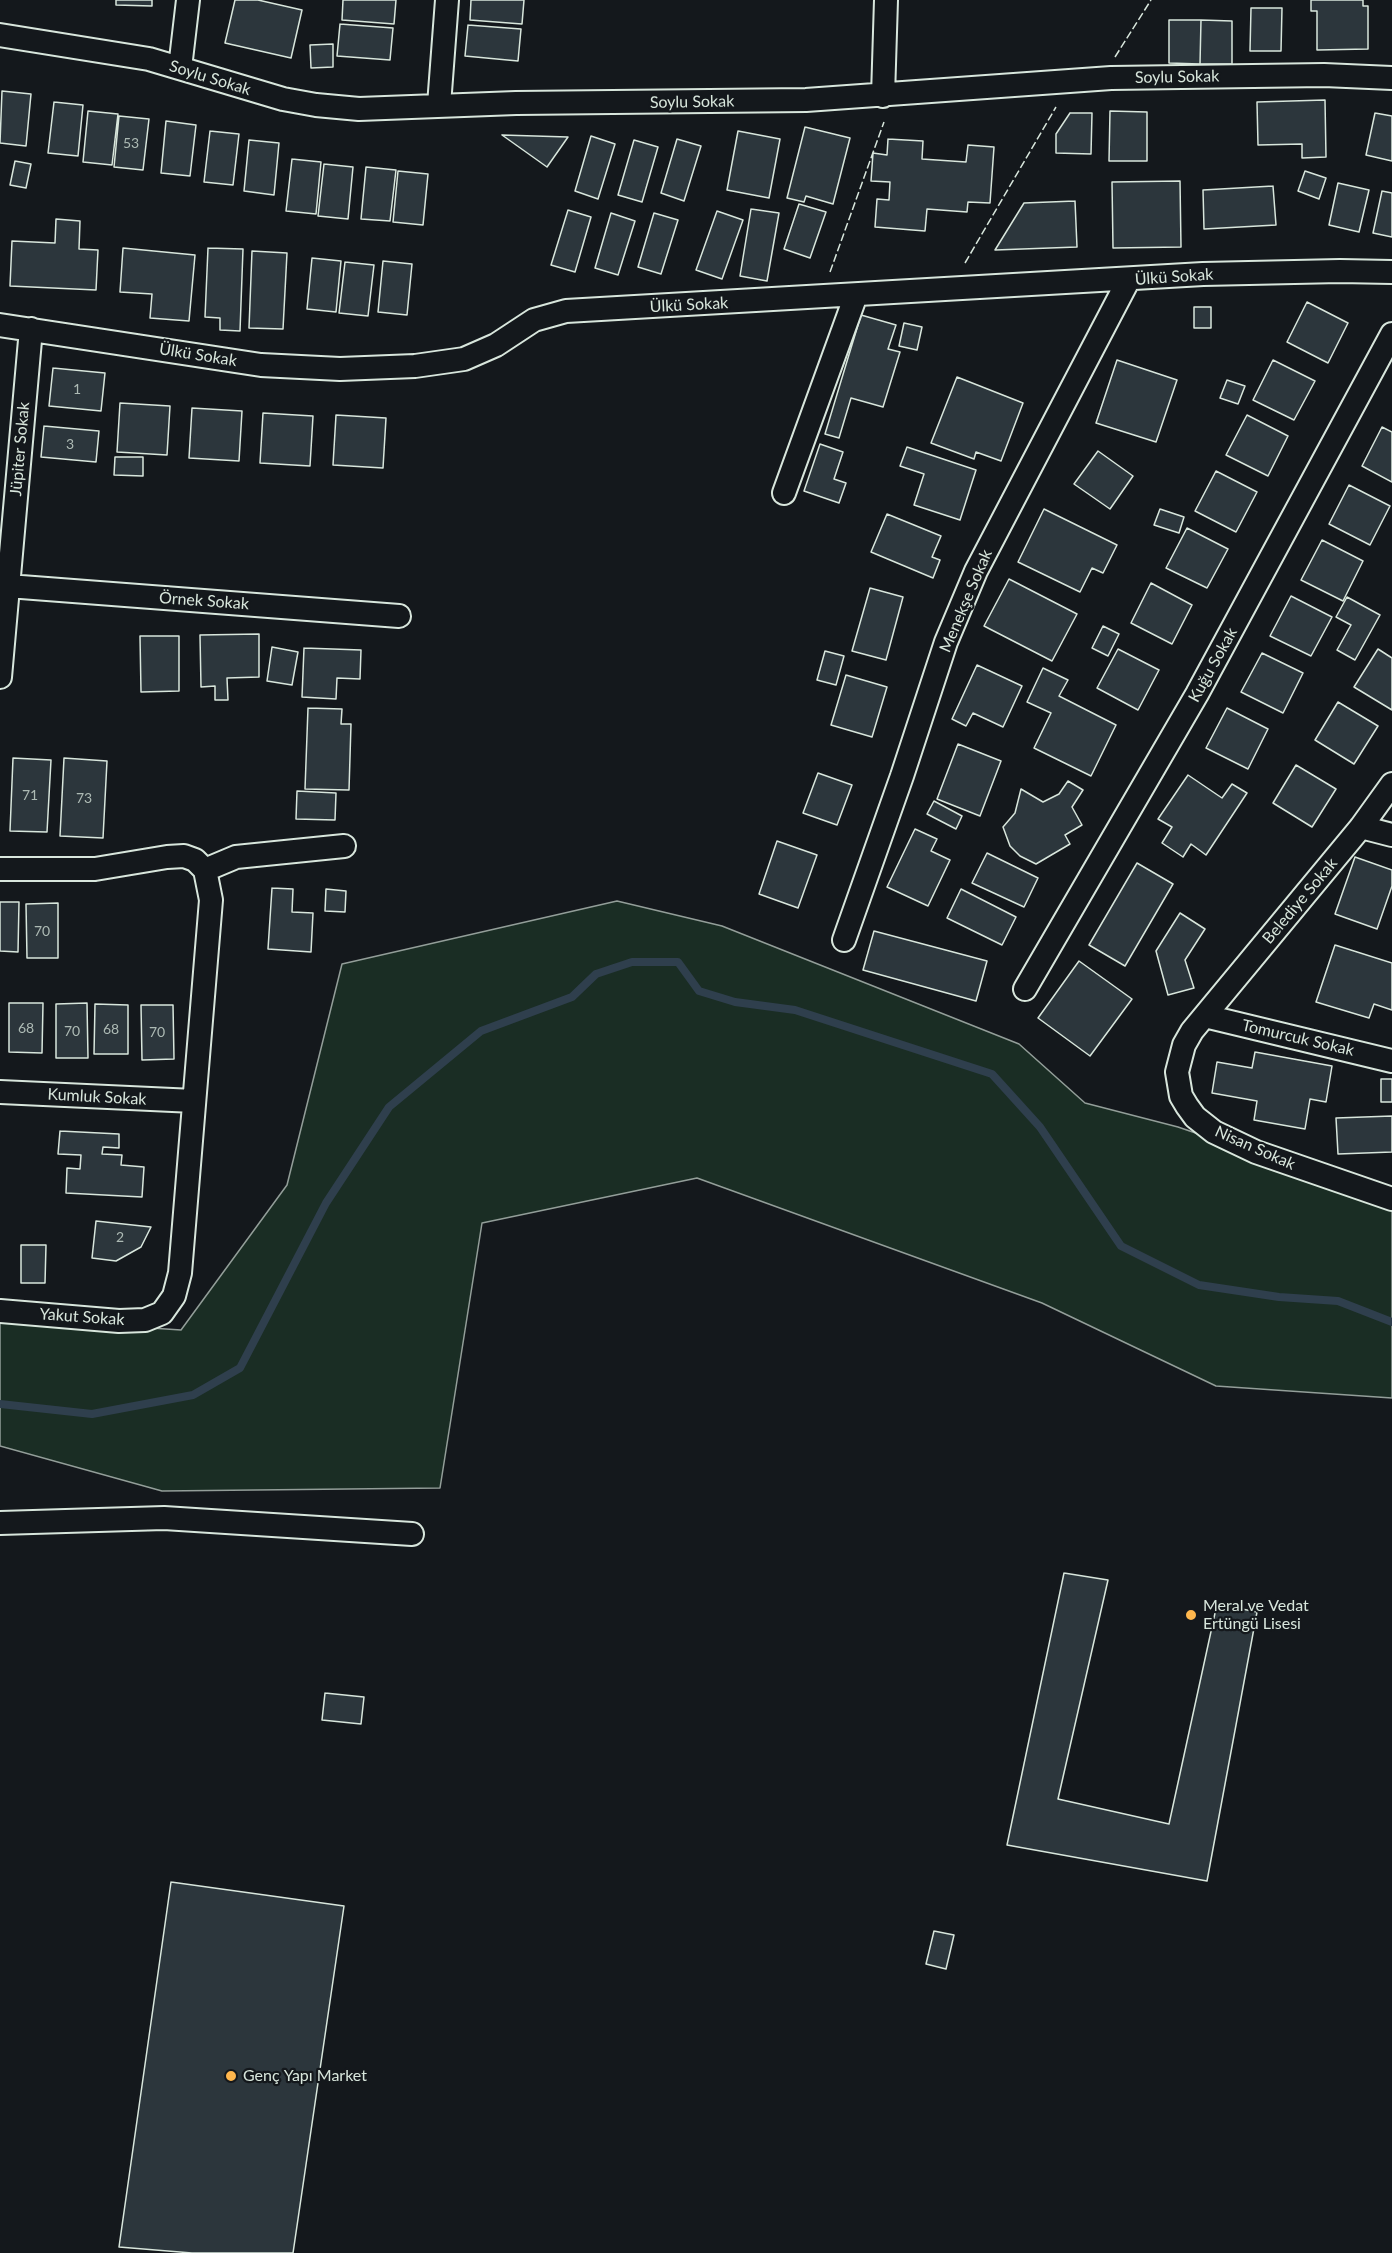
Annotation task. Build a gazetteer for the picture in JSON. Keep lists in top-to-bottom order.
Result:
{
  "streets": {
    "street": [
      "Soylu Sokak",
      "Ülkü Sokak",
      "Jüpiter Sokak",
      "Örnek Sokak",
      "Menekşe Sokak",
      "Kuğu Sokak",
      "Belediye Sokak",
      "Tomurcuk Sokak",
      "Kumluk Sokak",
      "Nisan Sokak",
      "Yakut Sokak"
    ]
  },
  "crossings": [
    ["Ülkü Sokak", "Jüpiter Sokak"],
    ["Ülkü Sokak", "Menekşe Sokak"],
    ["Jüpiter Sokak", "Örnek Sokak"],
    ["Belediye Sokak", "Tomurcuk Sokak"],
    ["Belediye Sokak", "Nisan Sokak"],
    ["Tomurcuk Sokak", "Nisan Sokak"],
    ["Kumluk Sokak", "Yakut Sokak"]
  ],
  "places": ["Meral ve Vedat Ertüngü Lisesi", "Genç Yapı Market"],
  "house_numbers": [
    "53",
    "1",
    "3",
    "71",
    "73",
    "70",
    "68",
    "68",
    "70",
    "70",
    "2"
  ]
}
